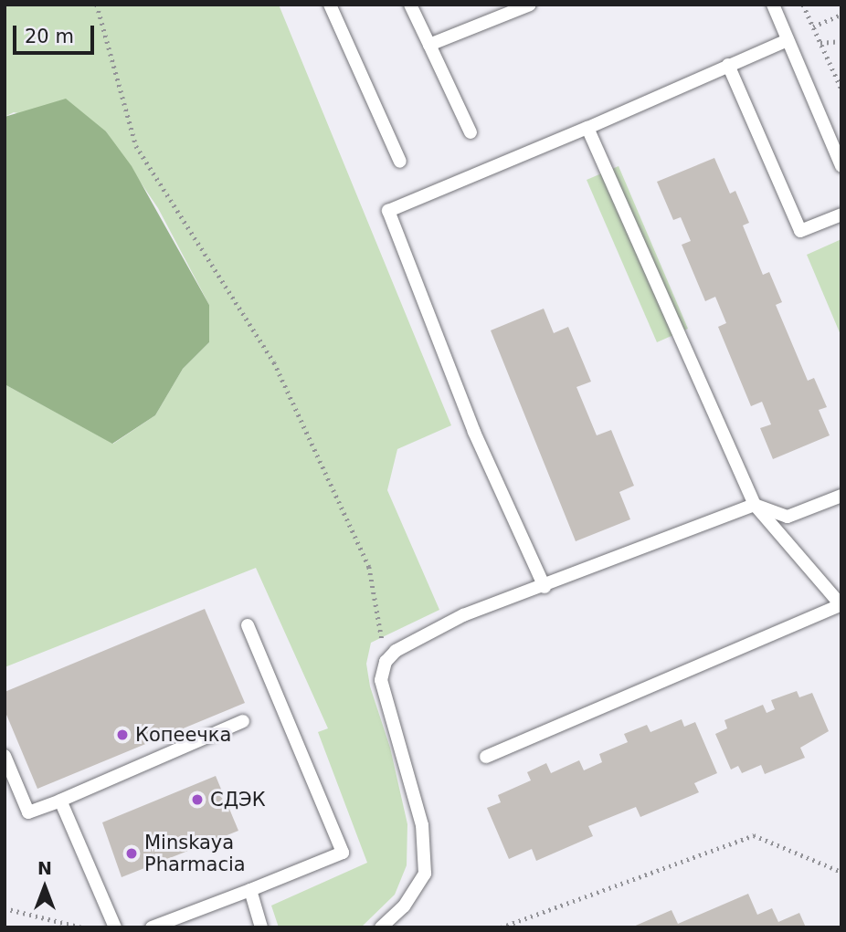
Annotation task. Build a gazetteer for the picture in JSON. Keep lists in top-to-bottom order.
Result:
{
  "places": ["Копеечка", "СДЭК", "Minskaya Pharmacia"],
  "scale_bar": "20 m",
  "north": "top"
}
